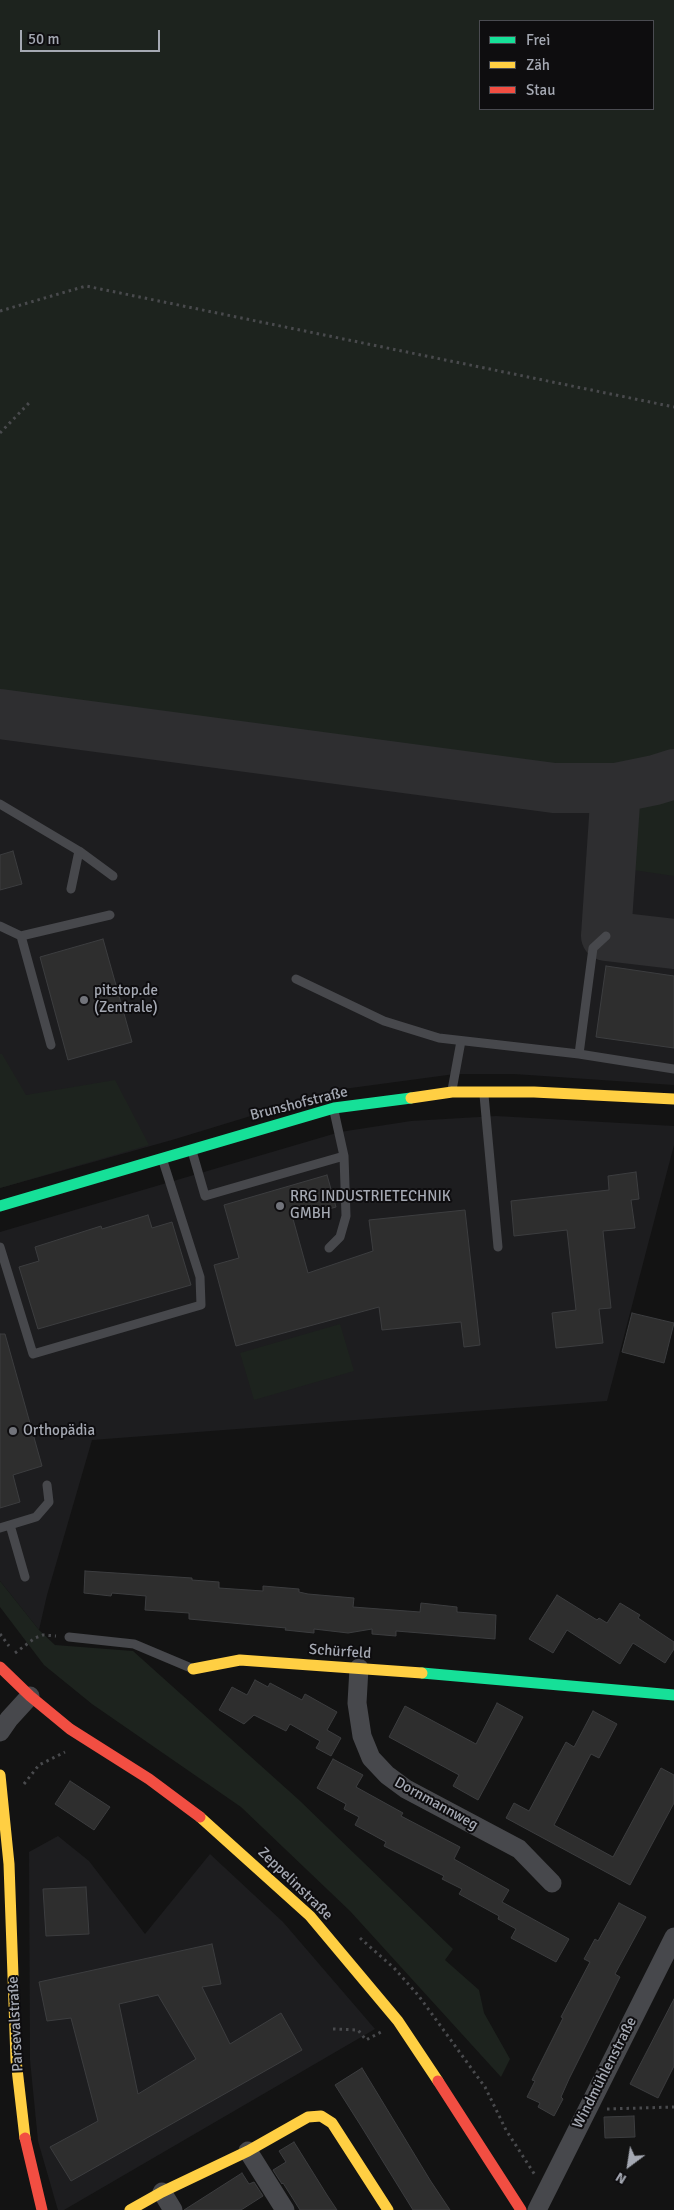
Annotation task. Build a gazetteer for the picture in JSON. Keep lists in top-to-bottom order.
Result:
{
  "streets": {
    "street": [
      "Brunshofstraße",
      "Schürfeld",
      "Dornmannweg",
      "Zeppelinstraße",
      "Parsevalstraße",
      "Windmühlenstraße"
    ]
  },
  "crossings": [
    ["Schürfeld", "Dornmannweg"]
  ],
  "places": ["pitstop.de (Zentrale)", "RRG INDUSTRIETECHNIK GMBH", "Orthopädia"],
  "legend": ["Frei", "Zäh", "Stau"],
  "scale_bar": "50 m",
  "north": "bottom left"
}
